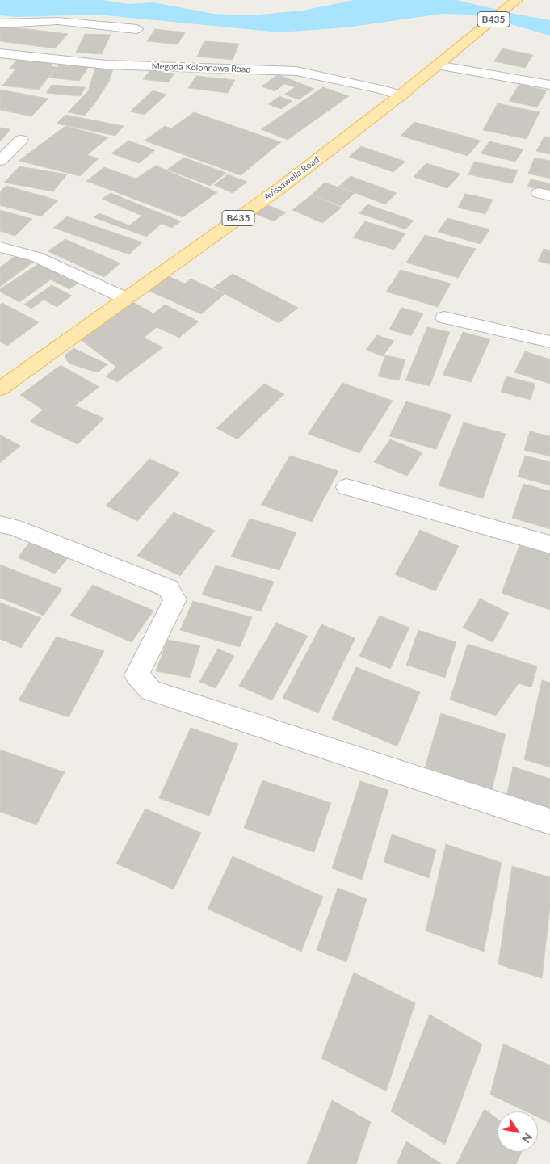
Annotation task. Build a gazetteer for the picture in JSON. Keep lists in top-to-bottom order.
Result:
{
  "streets": {
    "main road": ["B435", "Avissawella Road"],
    "street": ["Megoda Kolonnawa Road"]
  },
  "crossings": [
    ["Megoda Kolonnawa Road", "Avissawella Road"]
  ],
  "north": "bottom right"
}
